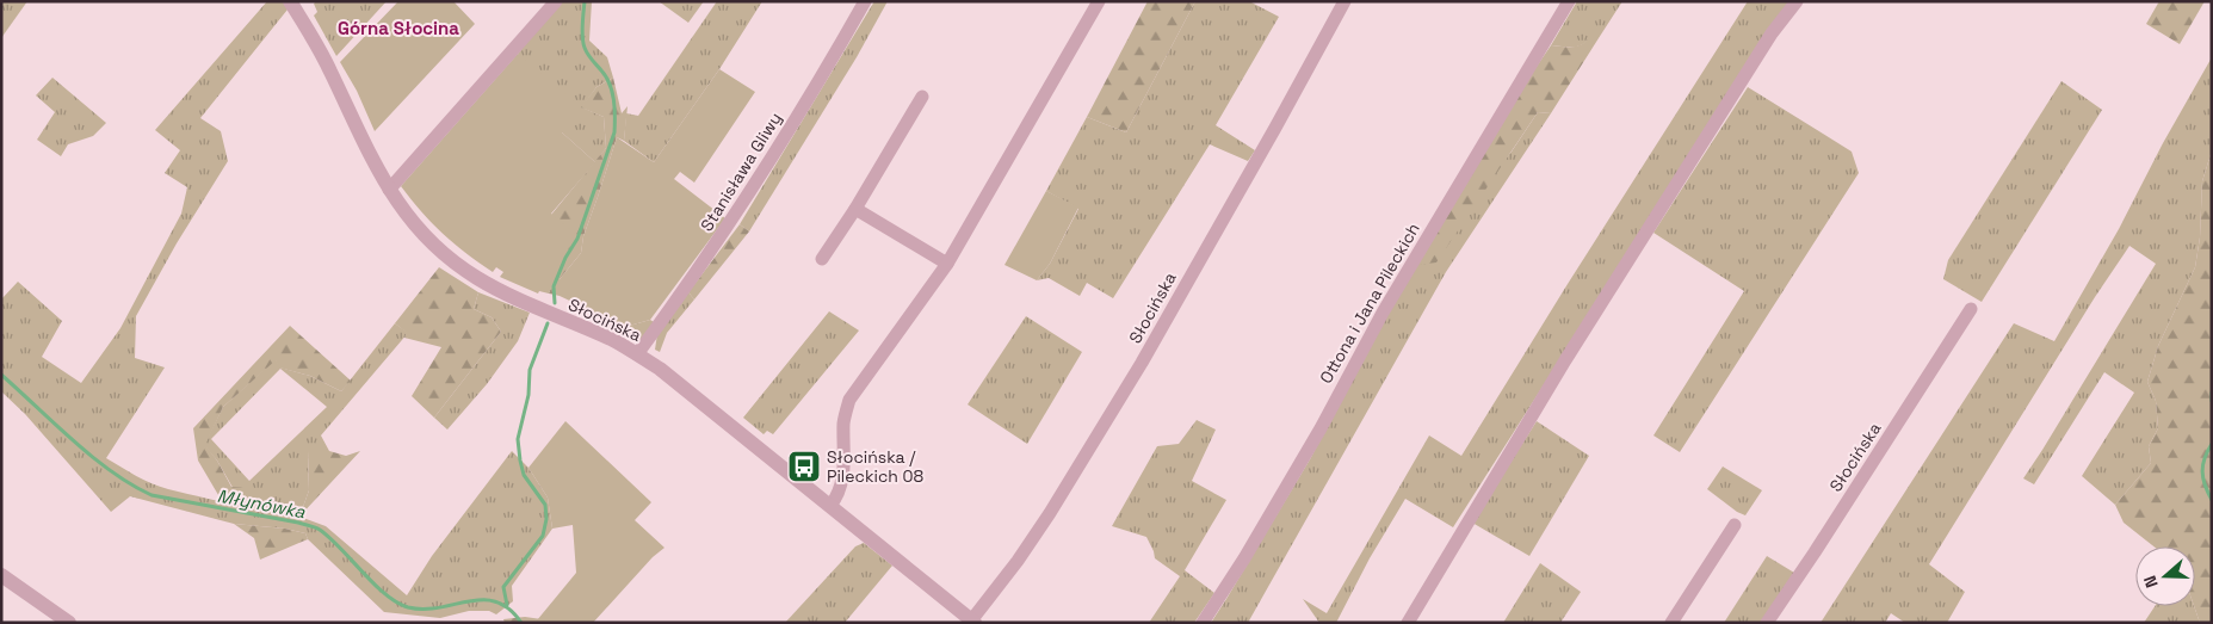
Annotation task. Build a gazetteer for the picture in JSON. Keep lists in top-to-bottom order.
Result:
{
  "streets": {
    "street": ["Stanisława Gliwy", "Ottona i Jana Pileckich", "Słocińska"]
  },
  "crossings": [
    ["Stanisława Gliwy", "Słocińska"]
  ],
  "districts": ["Górna Słocina"],
  "water": ["Młynówka"],
  "places": {
    "bus stop": ["Słocińska / Pileckich 08"]
  },
  "north": "left"
}
